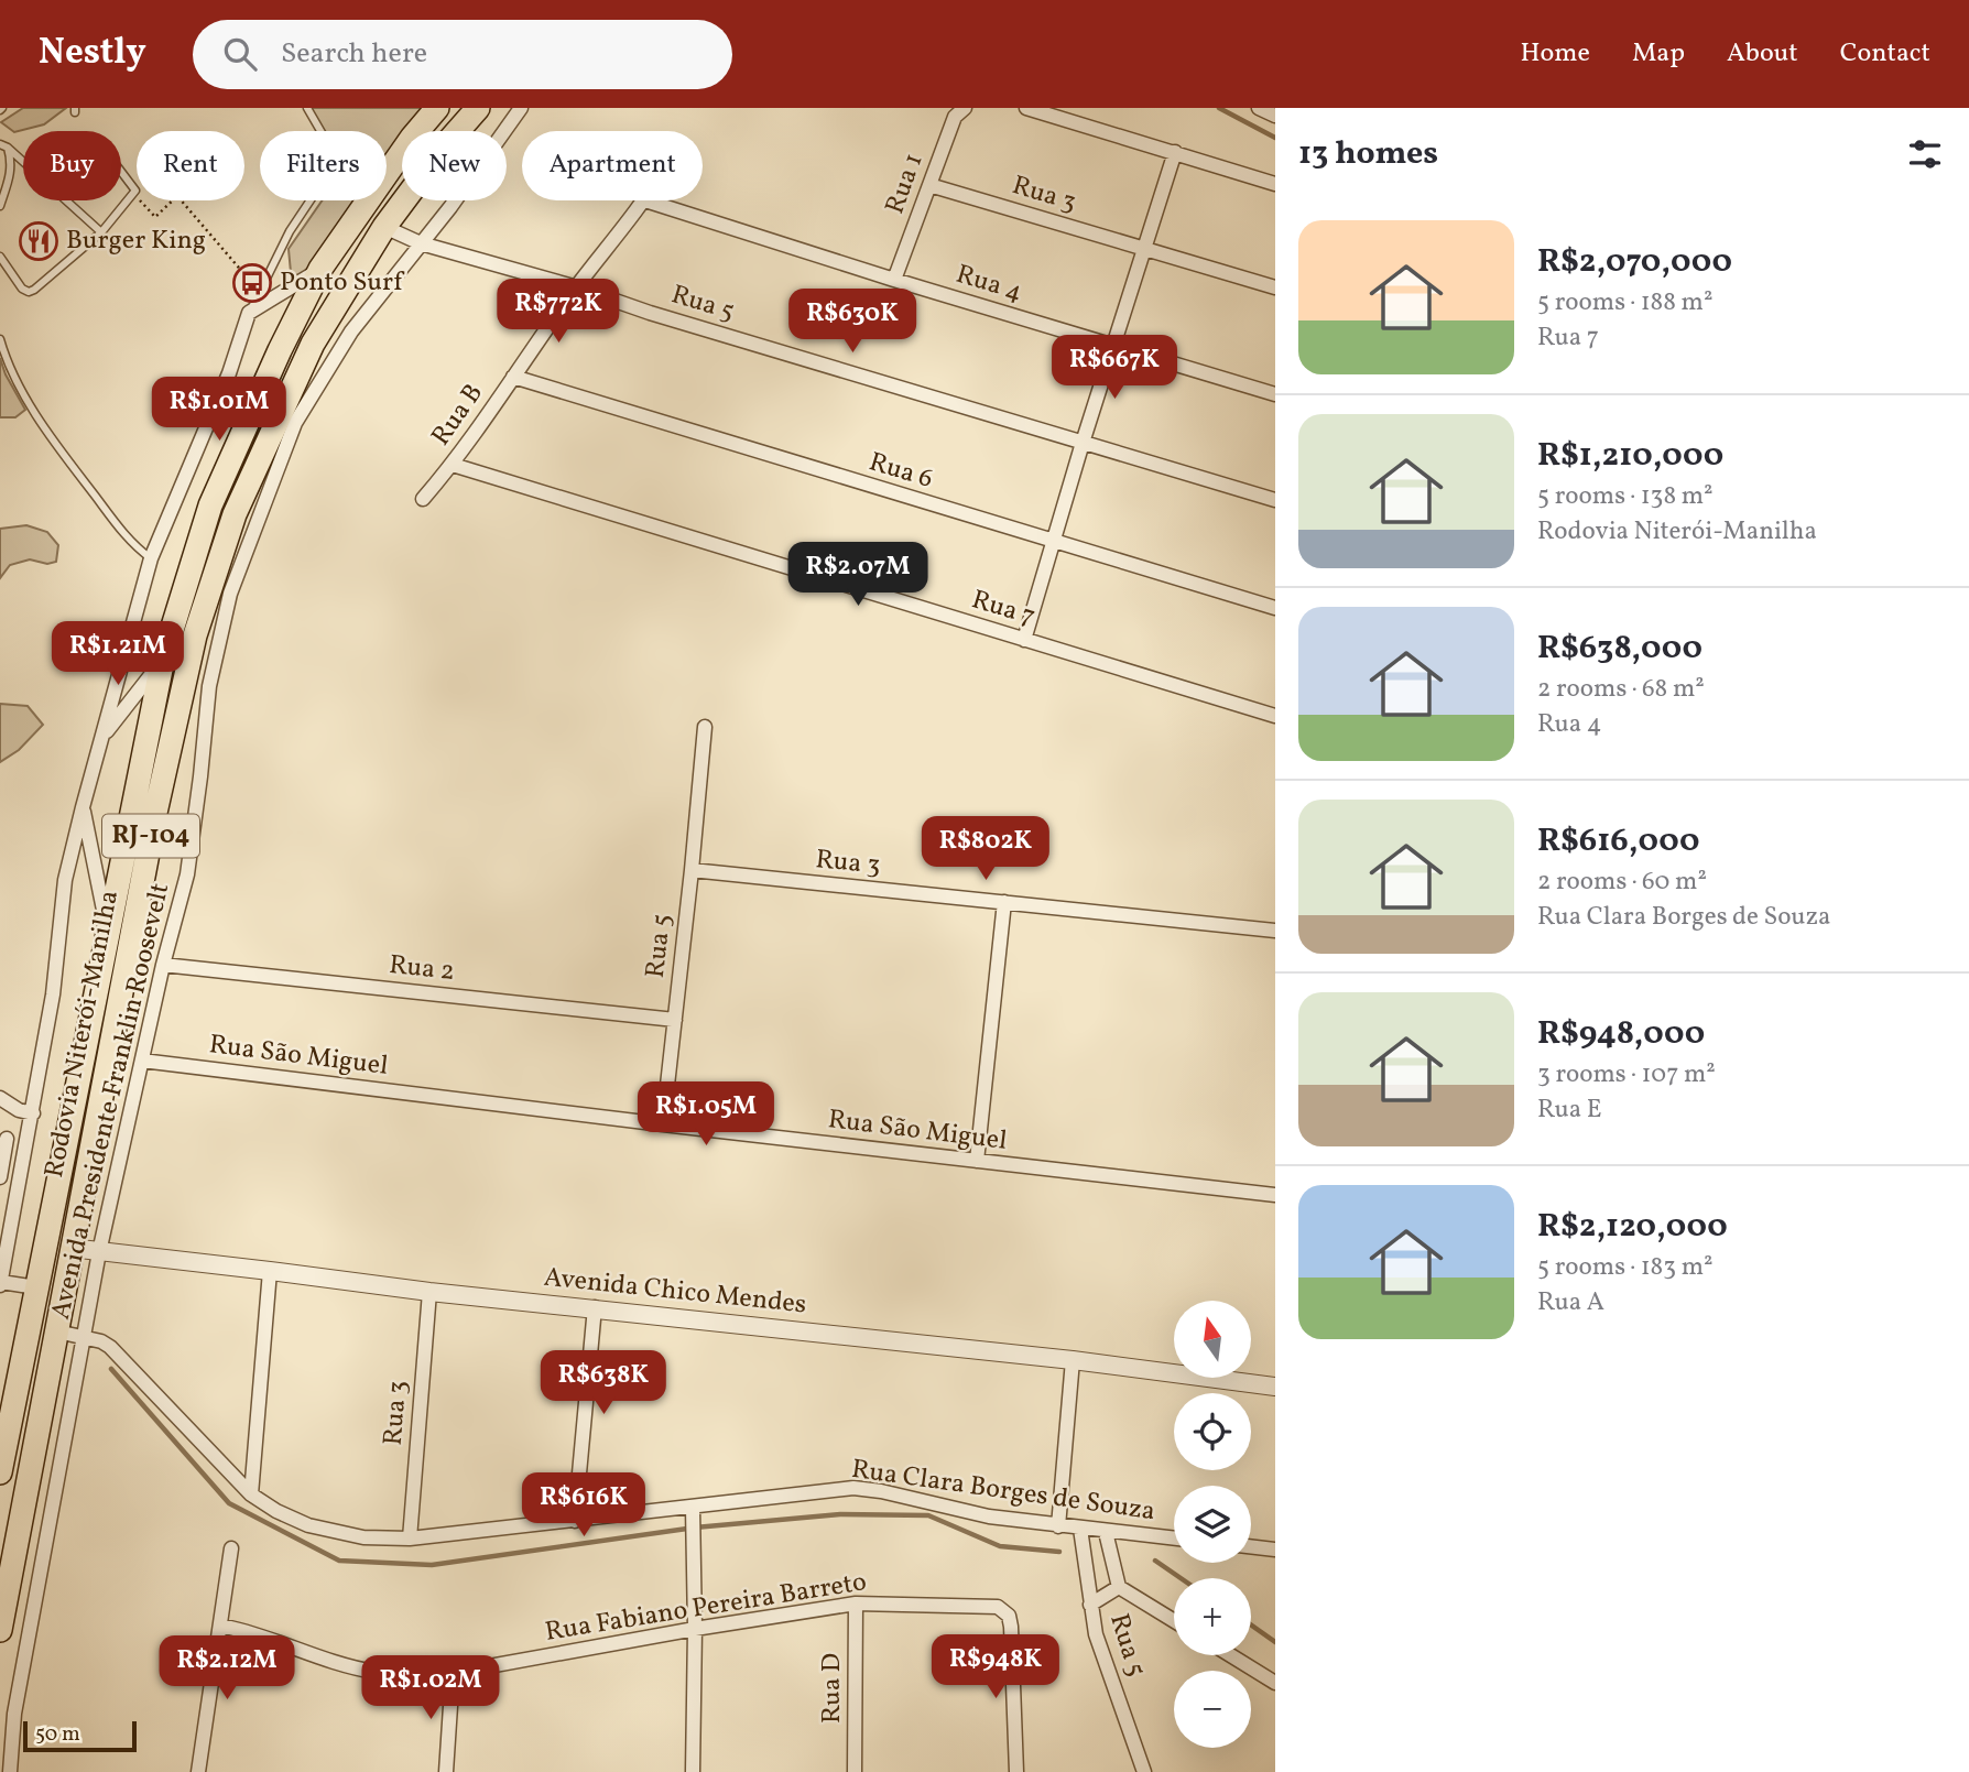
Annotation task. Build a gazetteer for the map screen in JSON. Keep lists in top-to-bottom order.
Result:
{
  "streets": {
    "highway": ["RJ-104", "Rodovia Niterói-Manilha"],
    "street": [
      "Rua 1",
      "Rua 3",
      "Rua 4",
      "Rua 5",
      "Rua B",
      "Rua 6",
      "Rua 7",
      "Rua 2",
      "Rua São Miguel",
      "Avenida Presidente Franklin Roosevelt",
      "Avenida Chico Mendes",
      "Rua Clara Borges de Souza",
      "Rua Fabiano Pereira Barreto",
      "Rua D"
    ]
  },
  "crossings": [
    ["Rua 1", "Rua 3"],
    ["Rua 1", "Rua 4"],
    ["Rua 3", "Rua 5"],
    ["Rua 3", "Avenida Chico Mendes"],
    ["Rua 3", "Rua Clara Borges de Souza"],
    ["Rua 5", "Rua B"],
    ["Rua 5", "Rua 2"],
    ["Rua 5", "Rodovia Niterói-Manilha"],
    ["Rua 5", "Rua São Miguel"],
    ["Rua 5", "Avenida Presidente Franklin Roosevelt"],
    ["Rua 5", "Rua Clara Borges de Souza"],
    ["Rua B", "Rua 6"],
    ["Rua B", "Rua 7"],
    ["Rua 2", "Avenida Presidente Franklin Roosevelt"],
    ["Rodovia Niterói-Manilha", "Avenida Chico Mendes"],
    ["Rodovia Niterói-Manilha", "Rua Clara Borges de Souza"],
    ["Rua São Miguel", "Avenida Presidente Franklin Roosevelt"],
    ["Avenida Presidente Franklin Roosevelt", "Avenida Chico Mendes"],
    ["Avenida Presidente Franklin Roosevelt", "Rua Clara Borges de Souza"],
    ["Rua Fabiano Pereira Barreto", "Rua D"]
  ],
  "places": {
    "restaurant": ["Burger King"],
    "bus stop": ["Ponto Surf"]
  },
  "scale_bar": "50 m",
  "north": "top",
  "page": {
    "header": "Nestly",
    "search": "Search here",
    "nav": [
      "Home",
      "Map",
      "About",
      "Contact"
    ],
    "heading": "13 homes",
    "chip": [
      "Buy",
      "Rent",
      "Filters",
      "New",
      "Apartment"
    ],
    "list": [
      {
        "name": "R$2,070,000",
        "note": "5 rooms · 188 m² · Rua 7"
      },
      {
        "name": "R$1,210,000",
        "note": "5 rooms · 138 m² · Rodovia Niterói-Manilha"
      },
      {
        "name": "R$638,000",
        "note": "2 rooms · 68 m² · Rua 4"
      },
      {
        "name": "R$616,000",
        "note": "2 rooms · 60 m² · Rua Clara Borges de Souza"
      },
      {
        "name": "R$948,000",
        "note": "3 rooms · 107 m² · Rua E"
      },
      {
        "name": "R$2,120,000",
        "note": "5 rooms · 183 m² · Rua A"
      }
    ],
    "price": [
      "R$772K",
      "R$630K",
      "R$667K",
      "R$1.01M",
      "R$2.07M",
      "R$1.21M",
      "R$802K",
      "R$1.05M",
      "R$638K",
      "R$616K",
      "R$948K",
      "R$2.12M",
      "R$1.02M"
    ],
    "map_buttons": ["+", "−"],
    "scale": "50 m"
  }
}
